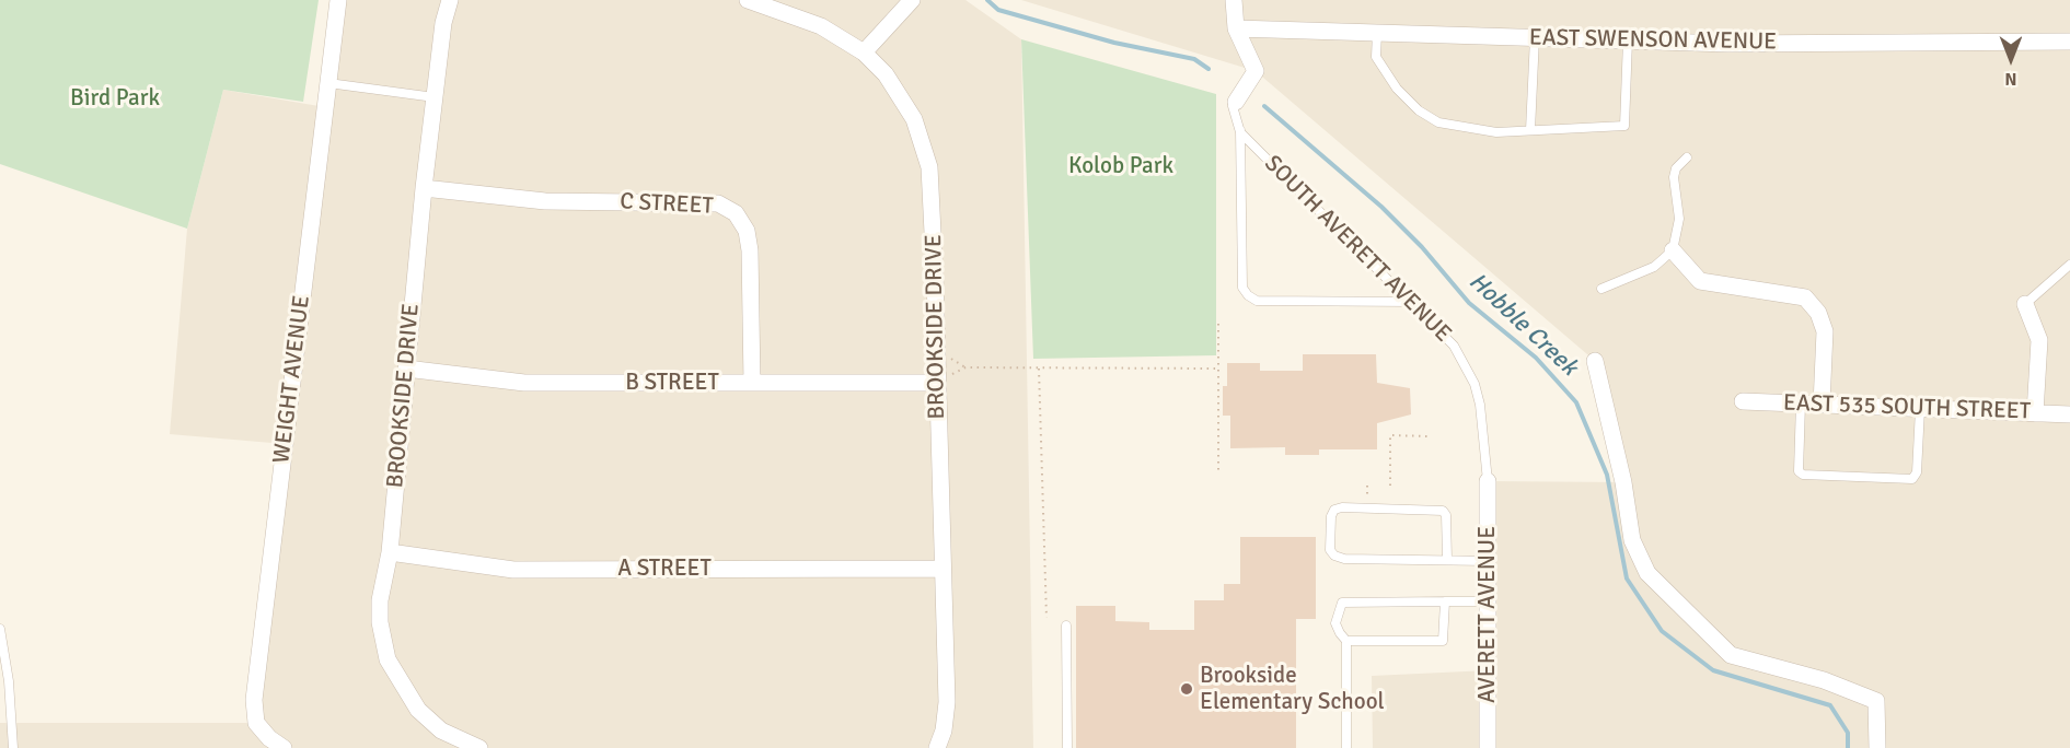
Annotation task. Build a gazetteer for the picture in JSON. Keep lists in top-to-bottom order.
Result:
{
  "streets": {
    "street": [
      "EAST SWENSON AVENUE",
      "C STREET",
      "BROOKSIDE DRIVE",
      "WEIGHT AVENUE",
      "B STREET",
      "EAST 535 SOUTH STREET",
      "A STREET",
      "AVERETT AVENUE"
    ],
    "lane": ["SOUTH AVERETT AVENUE"]
  },
  "crossings": [
    ["C STREET", "BROOKSIDE DRIVE"],
    ["C STREET", "B STREET"],
    ["SOUTH AVERETT AVENUE", "AVERETT AVENUE"],
    ["BROOKSIDE DRIVE", "B STREET"],
    ["BROOKSIDE DRIVE", "A STREET"]
  ],
  "water": ["Hobble Creek"],
  "parks": ["Bird Park", "Kolob Park"],
  "places": ["Brookside Elementary School"],
  "north": "bottom"
}
